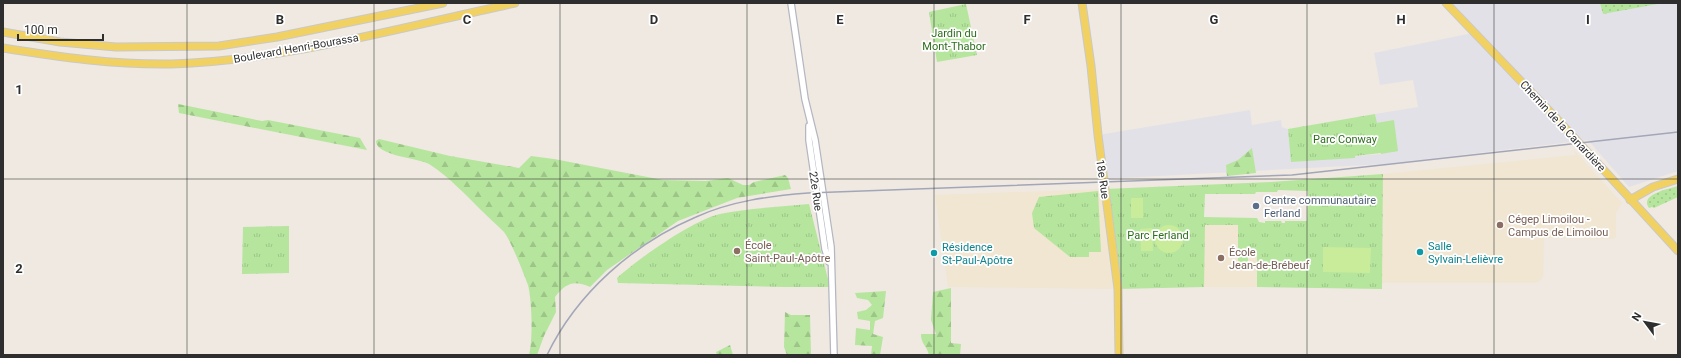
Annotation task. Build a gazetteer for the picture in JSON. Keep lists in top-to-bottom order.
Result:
{
  "streets": {
    "main road": ["Boulevard Henri-Bourassa", "Chemin de la Canardière", "18e Rue"],
    "street": ["22e Rue"]
  },
  "parks": ["Jardin du Mont-Thabor", "Parc Conway", "Parc Ferland"],
  "places": [
    "Centre communautaire Ferland",
    "Cégep Limoilou - Campus de Limoilou",
    "École Saint-Paul-Apôtre",
    "Salle Sylvain-Lelièvre",
    "Résidence St-Paul-Apôtre",
    "École Jean-de-Brébeuf"
  ],
  "scale_bar": "100 m",
  "north": "top left",
  "grid": {
    "columns": [
      "B",
      "C",
      "D",
      "E",
      "F",
      "G",
      "H",
      "I"
    ],
    "rows": ["1", "2"]
  }
}
